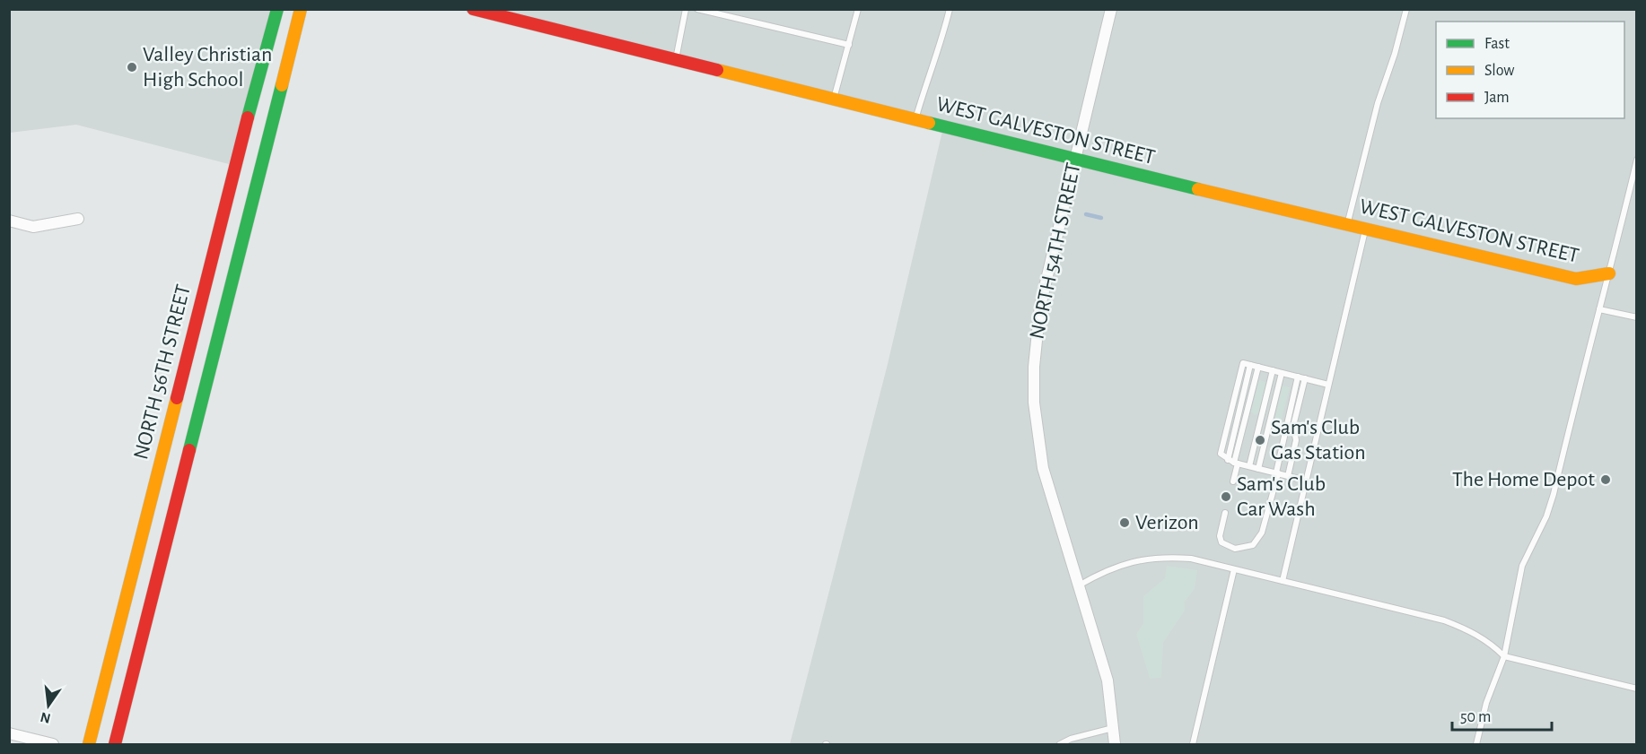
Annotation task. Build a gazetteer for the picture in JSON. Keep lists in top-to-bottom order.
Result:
{
  "streets": {
    "main road": ["WEST GALVESTON STREET", "NORTH 56TH STREET"],
    "street": ["NORTH 54TH STREET"]
  },
  "crossings": [
    ["WEST GALVESTON STREET", "NORTH 54TH STREET"]
  ],
  "places": [
    "Valley Christian High School",
    "Sam's Club Gas Station",
    "The Home Depot",
    "Sam's Club Car Wash",
    "Verizon"
  ],
  "legend": ["Fast", "Slow", "Jam"],
  "scale_bar": "50 m",
  "north": "bottom"
}
